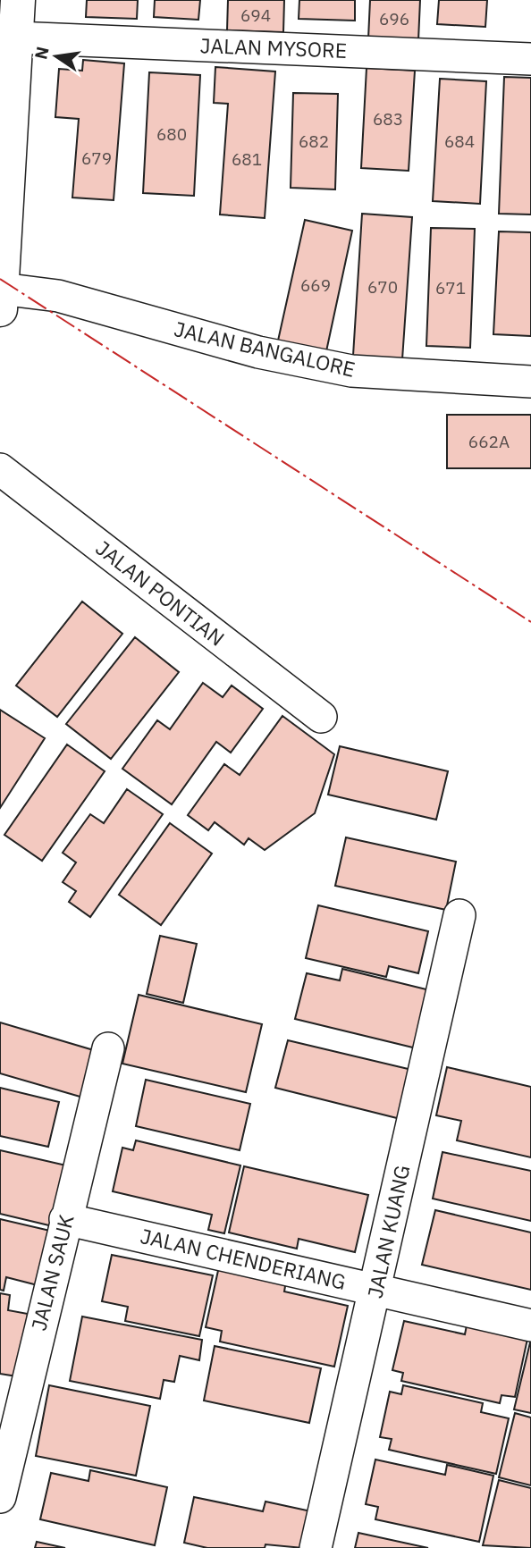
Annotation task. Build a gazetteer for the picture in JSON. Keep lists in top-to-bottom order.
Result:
{
  "streets": {
    "street": [
      "JALAN MYSORE",
      "JALAN BANGALORE",
      "JALAN PONTIAN",
      "JALAN KUANG",
      "JALAN CHENDERIANG",
      "JALAN SAUK"
    ]
  },
  "crossings": [
    ["JALAN KUANG", "JALAN CHENDERIANG"],
    ["JALAN CHENDERIANG", "JALAN SAUK"]
  ],
  "house_numbers": [
    "694",
    "696",
    "683",
    "680",
    "682",
    "684",
    "679",
    "681",
    "669",
    "670",
    "671",
    "662A"
  ],
  "north": "left"
}
